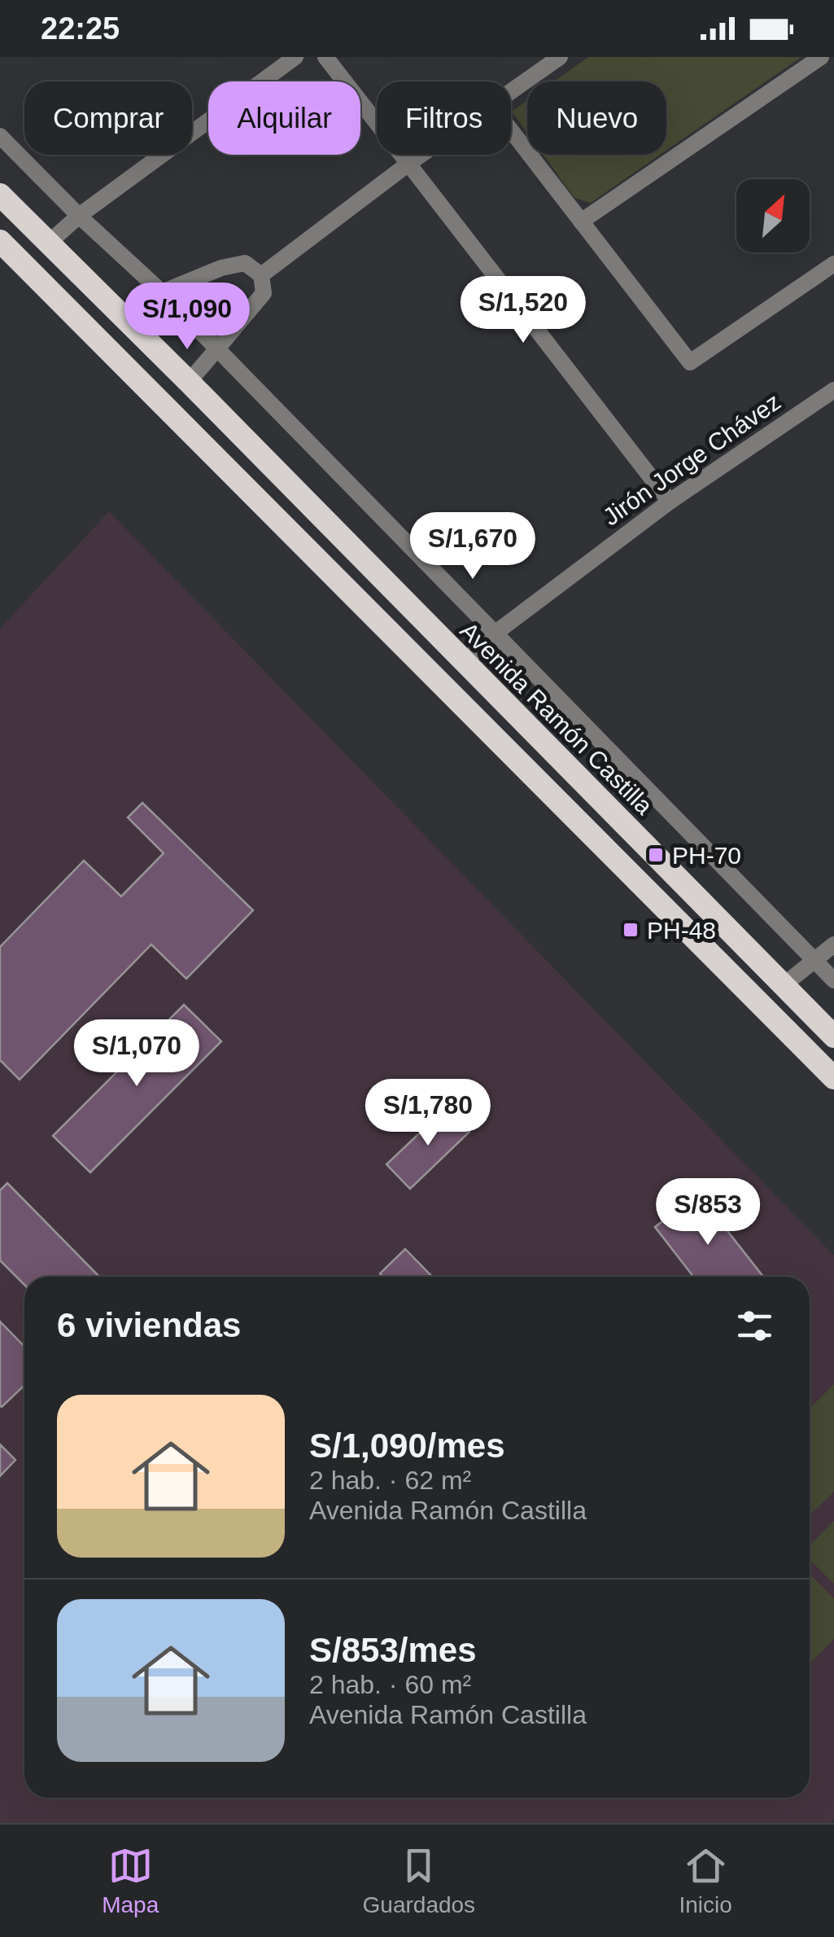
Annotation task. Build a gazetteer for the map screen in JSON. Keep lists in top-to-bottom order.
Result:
{
  "streets": {
    "highway": ["Avenida Ramón Castilla"],
    "street": ["Jirón Jorge Chávez"]
  },
  "crossings": [
    ["Jirón Jorge Chávez", "Avenida Ramón Castilla"]
  ],
  "places": {
    "transit": ["PH-70", "PH-48"]
  },
  "north": "top right",
  "page": {
    "status": "22:25",
    "chip": [
      "Comprar",
      "Alquilar",
      "Filtros",
      "Nuevo"
    ],
    "price": [
      "S/1,520",
      "S/1,090",
      "S/1,670",
      "S/1,070",
      "S/1,780",
      "S/853"
    ],
    "heading": "6 viviendas",
    "list": [
      {
        "name": "S/1,090/mes",
        "note": "2 hab. · 62 m² · Avenida Ramón Castilla"
      },
      {
        "name": "S/853/mes",
        "note": "2 hab. · 60 m² · Avenida Ramón Castilla"
      }
    ],
    "tabs": ["Mapa", "Guardados", "Inicio"]
  }
}
